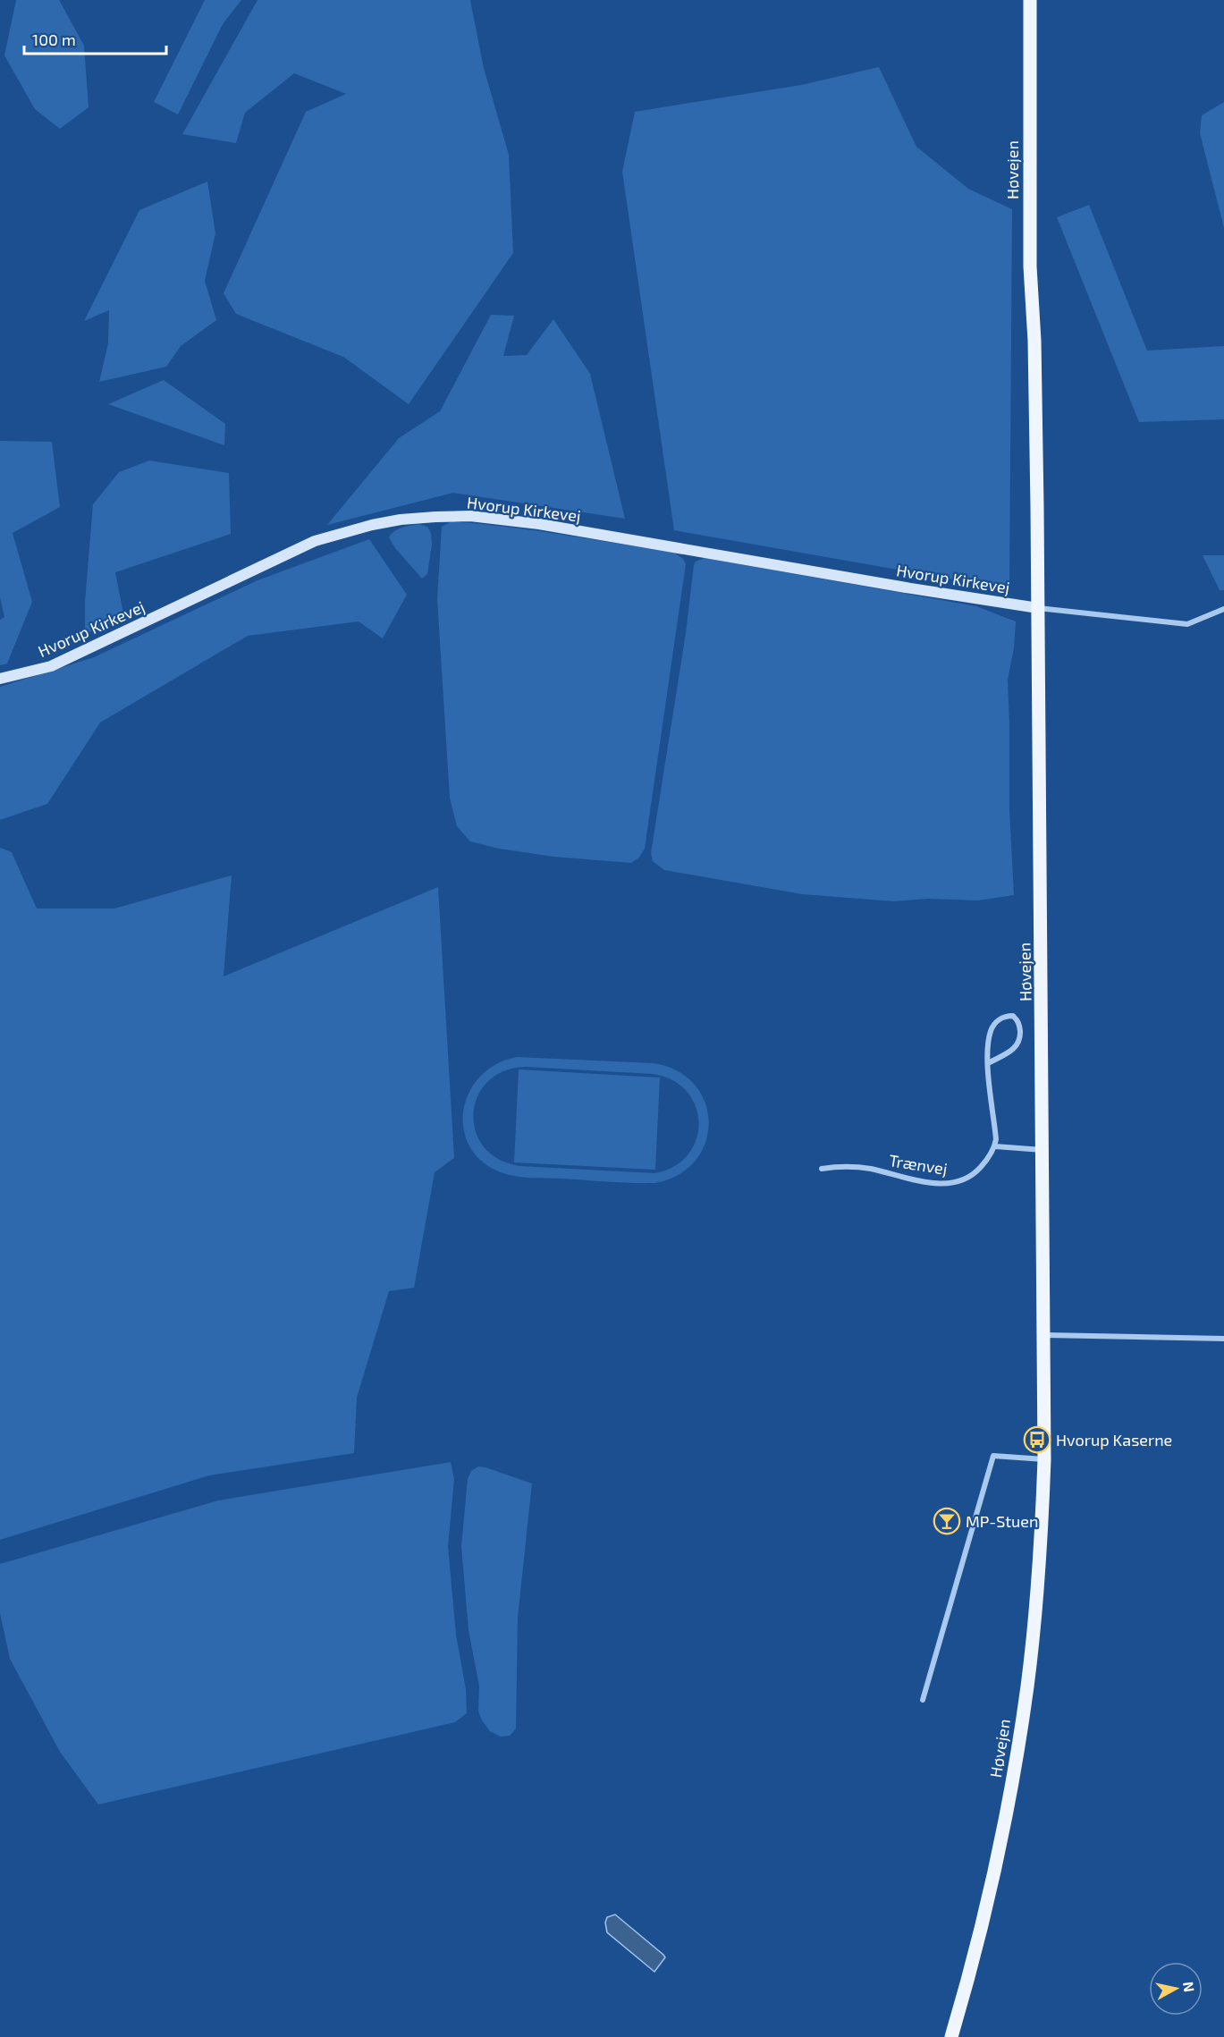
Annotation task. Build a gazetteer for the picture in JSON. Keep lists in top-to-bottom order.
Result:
{
  "streets": {
    "main road": ["Høvejen"],
    "street": ["Hvorup Kirkevej", "Trænvej"]
  },
  "crossings": [
    ["Høvejen", "Hvorup Kirkevej"]
  ],
  "places": {
    "bus stop": ["Hvorup Kaserne"],
    "bar": ["MP-Stuen"]
  },
  "scale_bar": "100 m",
  "north": "right"
}
